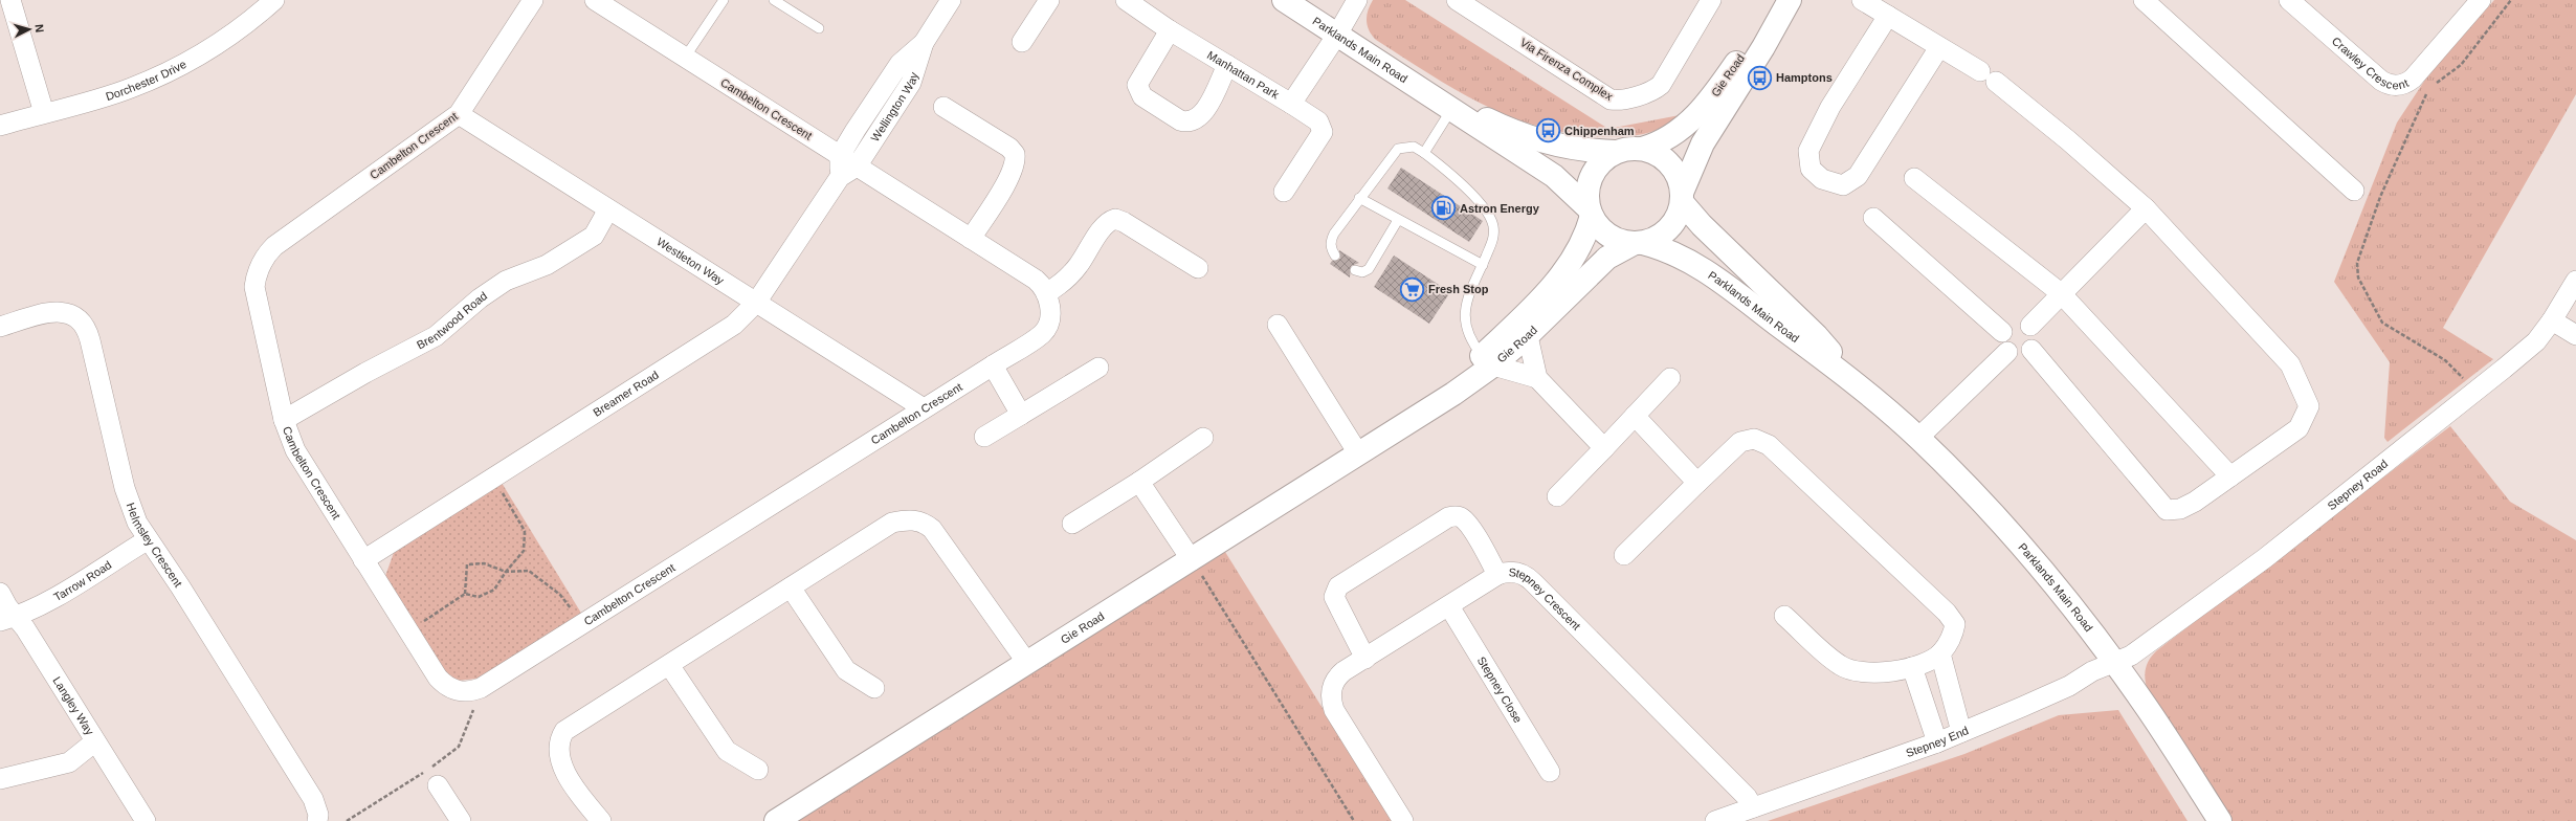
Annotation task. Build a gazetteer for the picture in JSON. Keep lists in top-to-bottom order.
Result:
{
  "streets": {
    "street": [
      "Parklands Main Road",
      "Crawley Crescent",
      "Via Firenza Complex",
      "Manhattan Park",
      "Gie Road",
      "Dorchester Drive",
      "Wellington Way",
      "Cambelton Crescent",
      "Westleton Way",
      "Brentwood Road",
      "Breamer Road",
      "Stepney Road",
      "Helmsley Crescent",
      "Tarrow Road",
      "Stepney Crescent",
      "Stepney Close",
      "Langley Way",
      "Stepney End"
    ]
  },
  "crossings": [
    ["Parklands Main Road", "Manhattan Park"],
    ["Parklands Main Road", "Gie Road"],
    ["Parklands Main Road", "Stepney Road"],
    ["Parklands Main Road", "Stepney End"],
    ["Wellington Way", "Cambelton Crescent"],
    ["Wellington Way", "Breamer Road"],
    ["Cambelton Crescent", "Westleton Way"],
    ["Cambelton Crescent", "Brentwood Road"],
    ["Cambelton Crescent", "Breamer Road"],
    ["Westleton Way", "Brentwood Road"],
    ["Westleton Way", "Breamer Road"],
    ["Stepney Road", "Stepney End"],
    ["Helmsley Crescent", "Tarrow Road"],
    ["Tarrow Road", "Langley Way"],
    ["Stepney Crescent", "Stepney Close"],
    ["Stepney Crescent", "Stepney End"]
  ],
  "places": {
    "bus stop": ["Hamptons", "Chippenham"],
    "fuel station": ["Astron Energy"],
    "supermarket": ["Fresh Stop"]
  },
  "north": "right"
}
